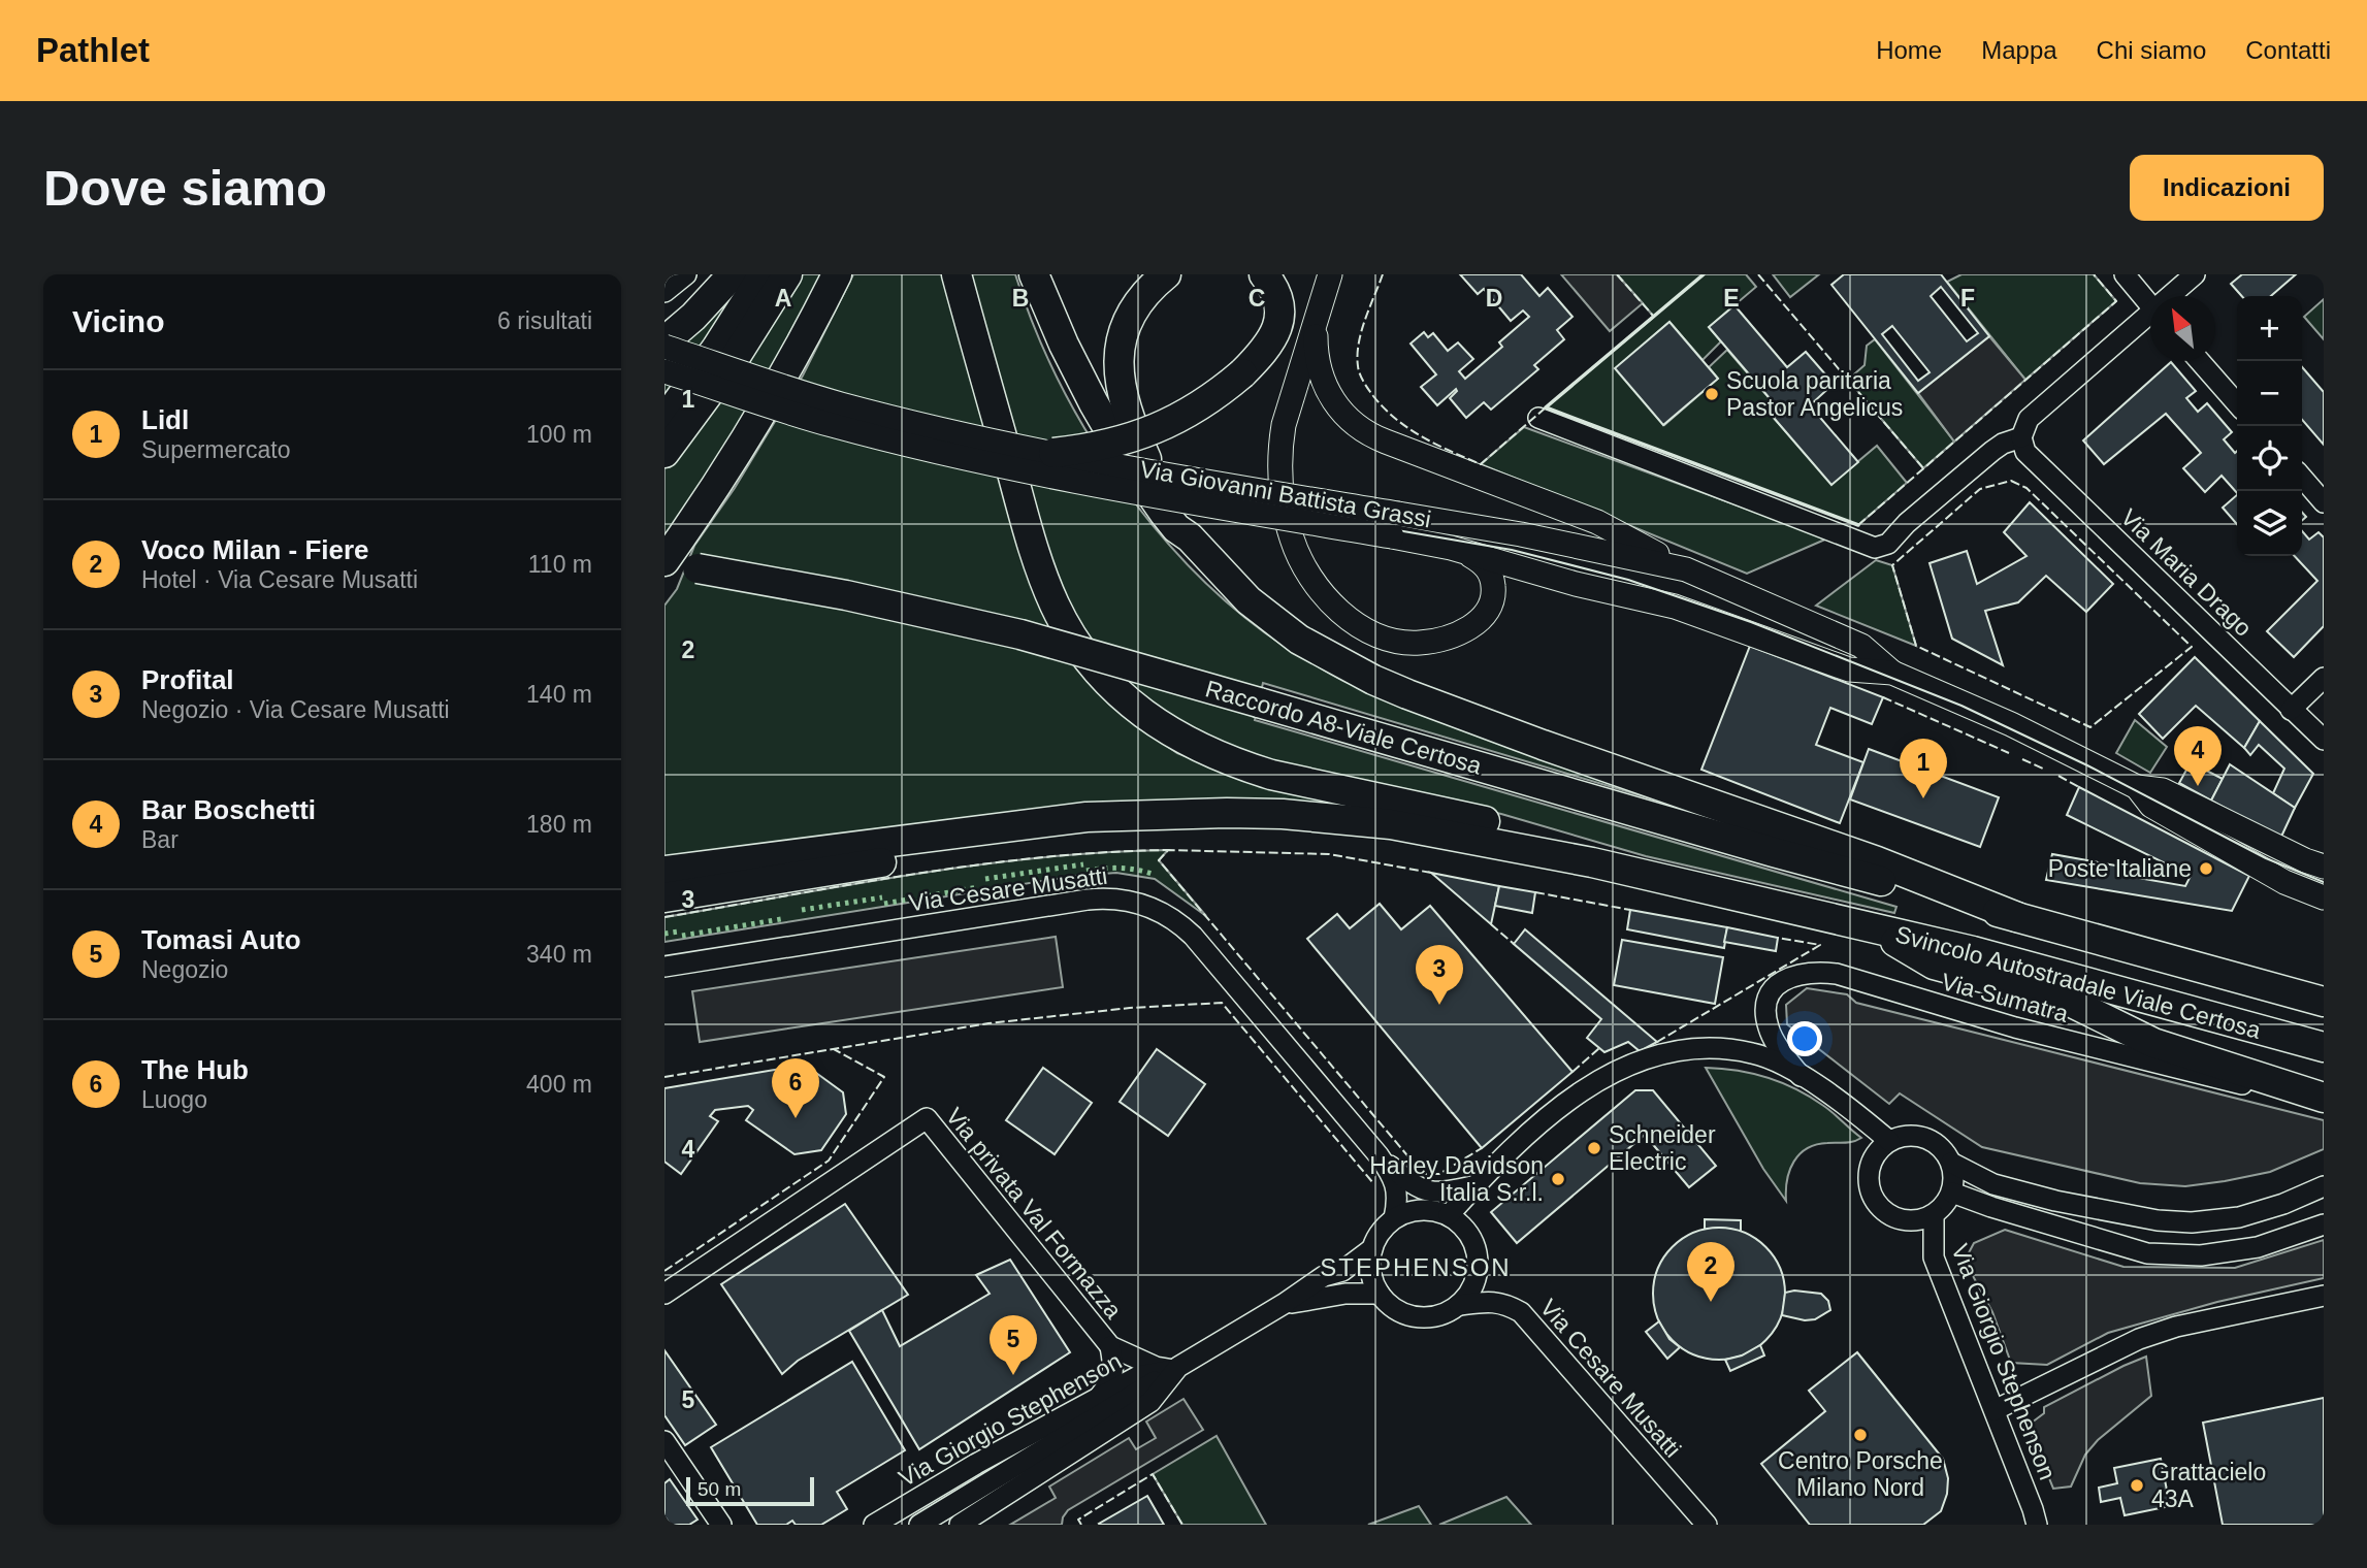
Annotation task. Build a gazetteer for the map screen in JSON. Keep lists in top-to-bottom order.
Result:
{
  "streets": {
    "highway": ["Raccordo A8-Viale Certosa", "Svincolo Autostradale Viale Certosa"],
    "main road": ["Via Giovanni Battista Grassi"],
    "street": [
      "Via Maria Drago",
      "Via Cesare Musatti",
      "Via Sumatra",
      "Via privata Val Formazza",
      "Via Giorgio Stephenson"
    ]
  },
  "crossings": [
    ["Raccordo A8-Viale Certosa", "Svincolo Autostradale Viale Certosa"],
    ["Via Cesare Musatti", "Via Giorgio Stephenson"],
    ["Via privata Val Formazza", "Via Giorgio Stephenson"]
  ],
  "districts": ["STEPHENSON"],
  "places": [
    "Scuola paritaria Pastor Angelicus",
    "Poste Italiane",
    "Schneider Electric",
    "Harley Davidson Italia S.r.l.",
    "Centro Porsche Milano Nord",
    "Grattacielo 43A"
  ],
  "scale_bar": "50 m",
  "north": "top left",
  "page": {
    "header": "Pathlet",
    "nav": [
      "Home",
      "Mappa",
      "Chi siamo",
      "Contatti"
    ],
    "buttons": "Indicazioni",
    "title": "Dove siamo",
    "heading": ["Vicino", "6 risultati"],
    "map_buttons": ["+", "−"],
    "list": [
      {
        "mark": "1",
        "name": "Lidl",
        "note": "Supermercato",
        "value": "100 m"
      },
      {
        "mark": "2",
        "name": "Voco Milan - Fiere",
        "note": "Hotel · Via Cesare Musatti",
        "value": "110 m"
      },
      {
        "mark": "3",
        "name": "Profital",
        "note": "Negozio · Via Cesare Musatti",
        "value": "140 m"
      },
      {
        "mark": "4",
        "name": "Bar Boschetti",
        "note": "Bar",
        "value": "180 m"
      },
      {
        "mark": "5",
        "name": "Tomasi Auto",
        "note": "Negozio",
        "value": "340 m"
      },
      {
        "mark": "6",
        "name": "The Hub",
        "note": "Luogo",
        "value": "400 m"
      }
    ],
    "pins": [
      "4",
      "1",
      "3",
      "6",
      "2",
      "5"
    ],
    "scale": "50 m"
  },
  "grid": {
    "columns": [
      "A",
      "B",
      "C",
      "D",
      "E",
      "F"
    ],
    "rows": [
      "1",
      "2",
      "3",
      "4",
      "5"
    ]
  }
}
